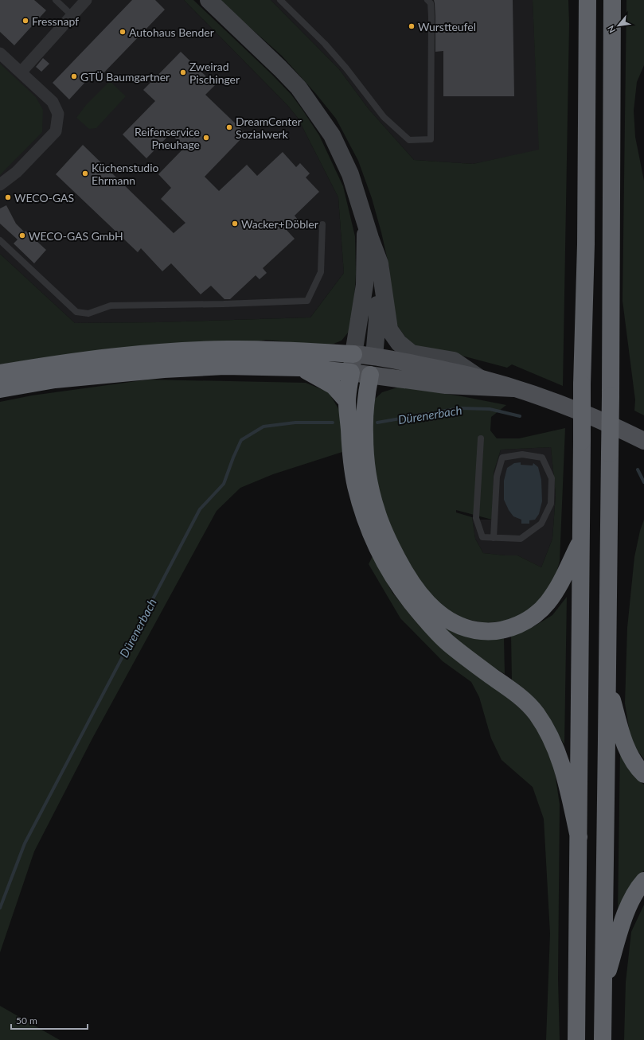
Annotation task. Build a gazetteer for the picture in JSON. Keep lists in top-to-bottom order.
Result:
{
  "water": ["Dürenerbach"],
  "places": [
    "Fressnapf",
    "Wurstteufel",
    "Autohaus Bender",
    "Zweirad Pischinger",
    "GTÜ Baumgartner",
    "DreamCenter Sozialwerk",
    "Reifenservice Pneuhage",
    "Küchenstudio Ehrmann",
    "WECO-GAS",
    "Wacker+Döbler",
    "WECO-GAS GmbH"
  ],
  "scale_bar": "50 m",
  "north": "bottom left"
}
